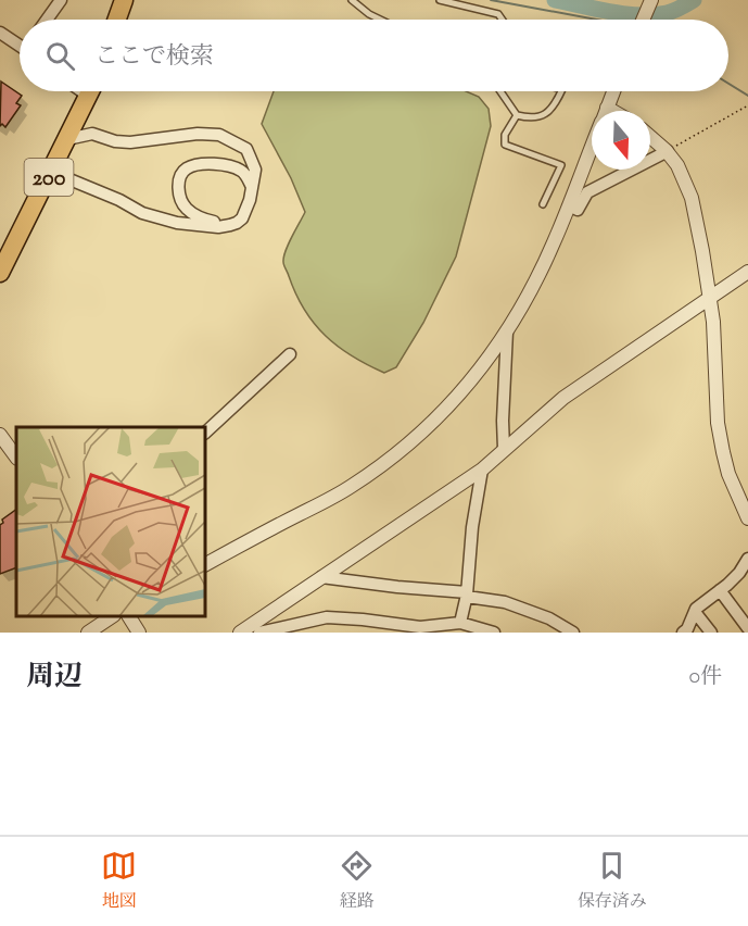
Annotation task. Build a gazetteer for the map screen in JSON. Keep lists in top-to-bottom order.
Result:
{
  "streets": {
    "highway": ["200"]
  },
  "north": "bottom",
  "page": {
    "search": "ここで検索",
    "heading": ["周辺", "0件"],
    "nav": ["地図", "経路", "保存済み"]
  }
}
